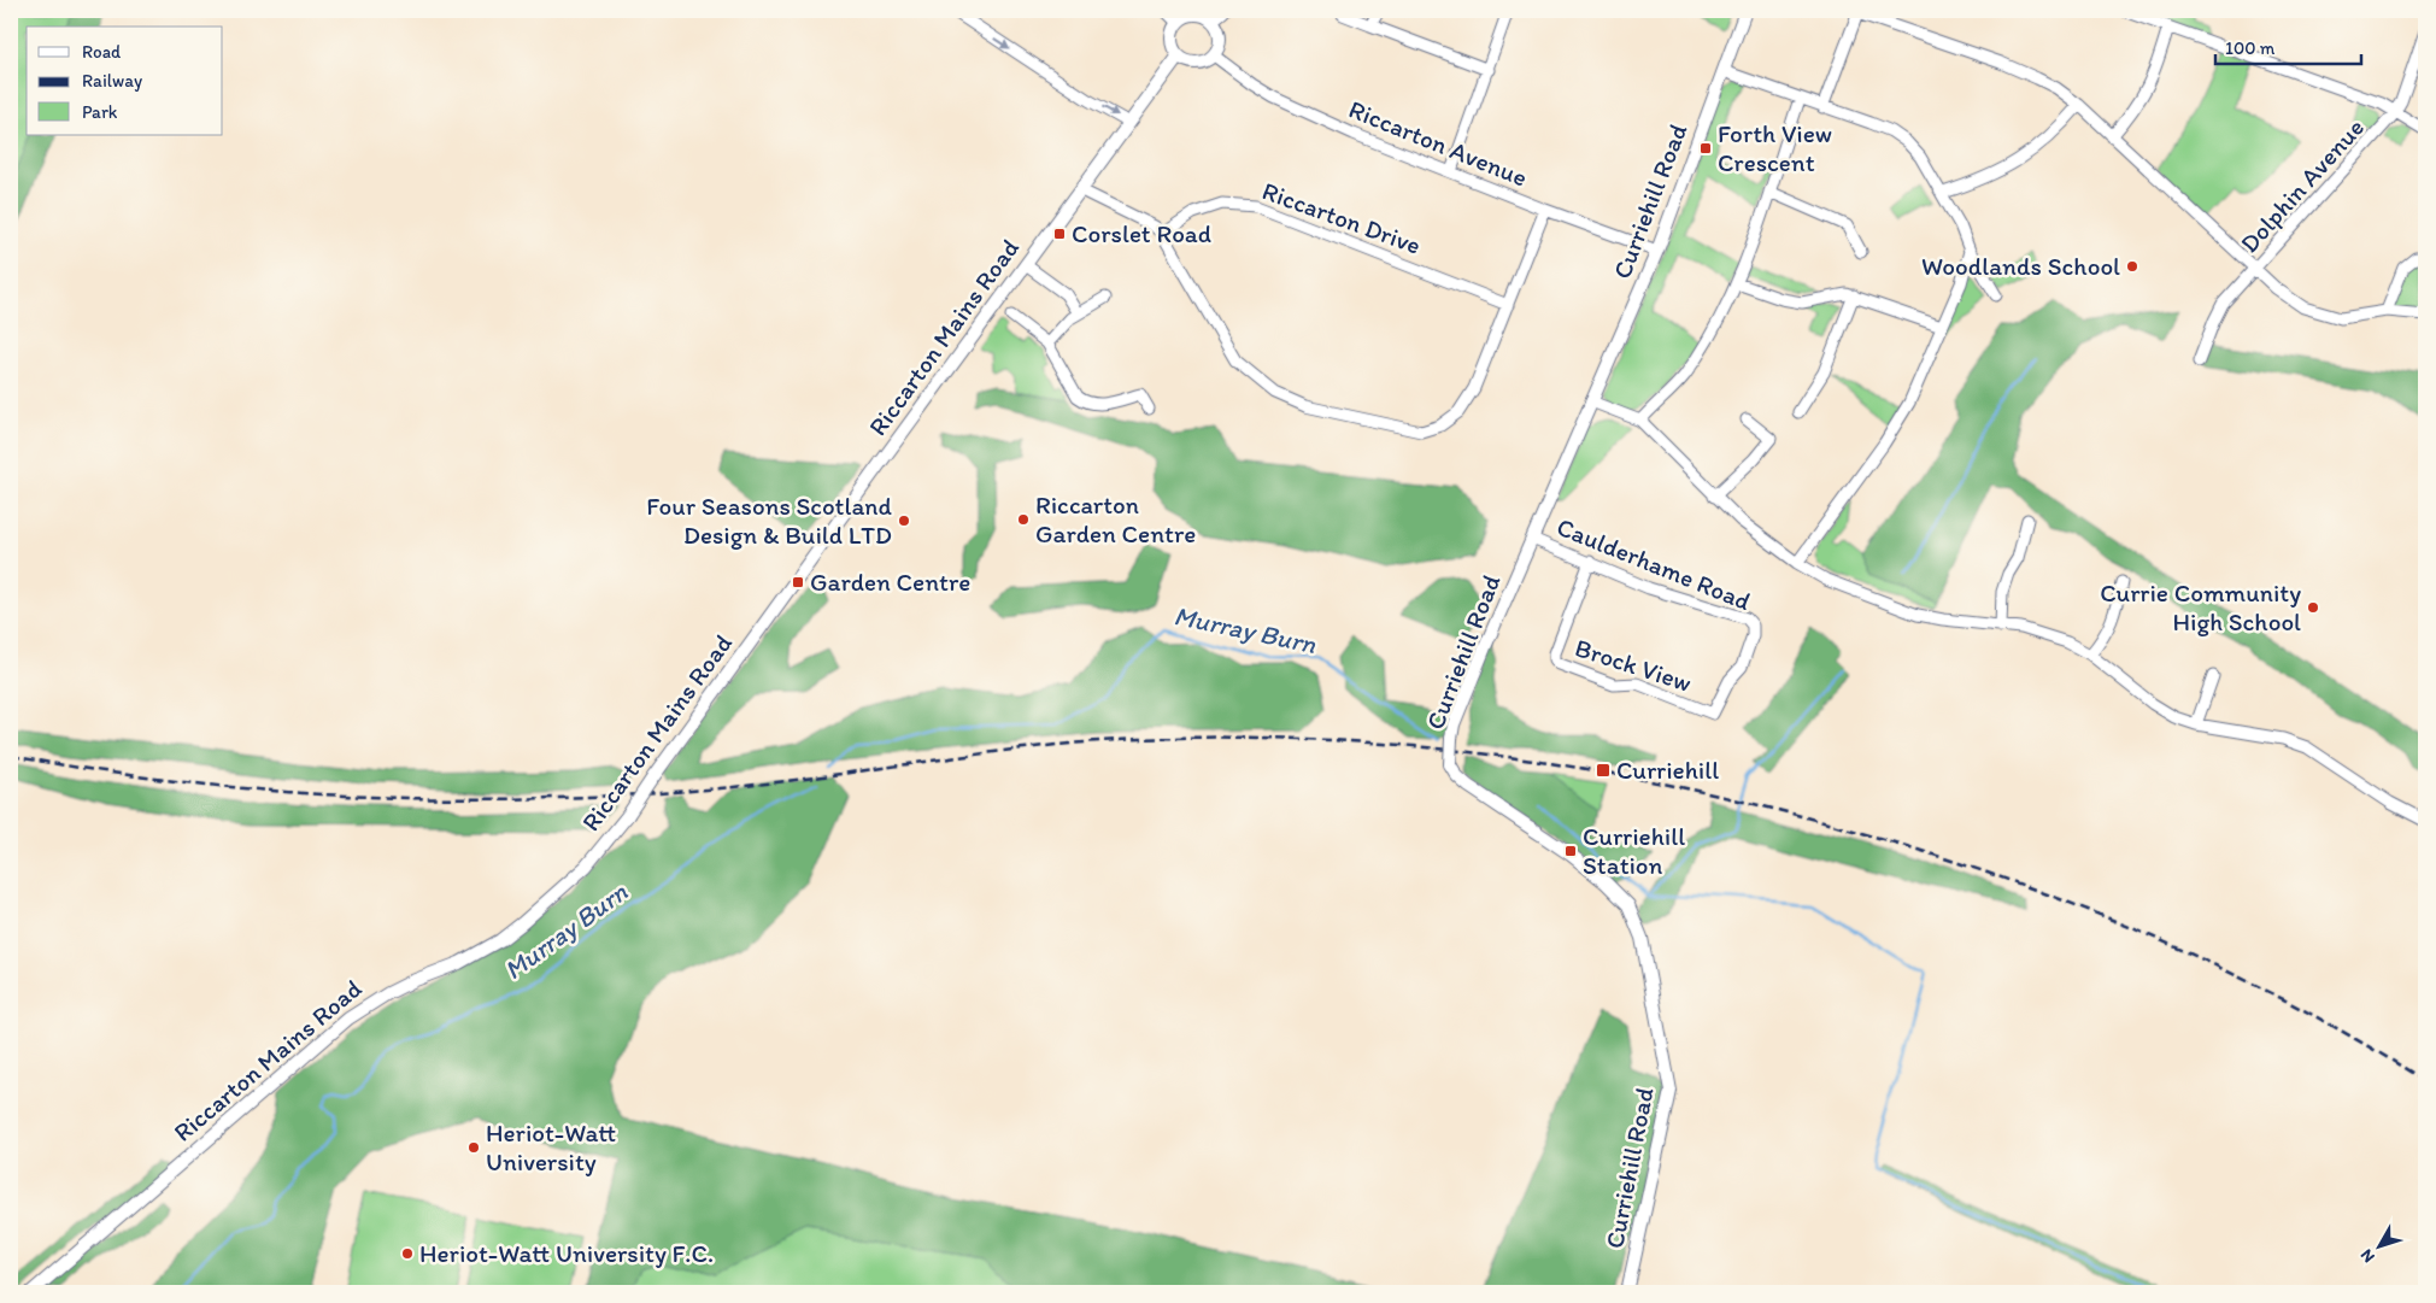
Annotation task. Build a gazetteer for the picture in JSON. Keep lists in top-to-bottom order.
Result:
{
  "streets": {
    "street": [
      "Riccarton Avenue",
      "Dolphin Avenue",
      "Curriehill Road",
      "Riccarton Drive",
      "Riccarton Mains Road",
      "Caulderhame Road",
      "Brock View"
    ]
  },
  "crossings": [
    ["Riccarton Avenue", "Curriehill Road"],
    ["Riccarton Avenue", "Riccarton Mains Road"],
    ["Curriehill Road", "Caulderhame Road"],
    ["Caulderhame Road", "Brock View"]
  ],
  "water": ["Murray Burn"],
  "places": {
    "transit": [
      "Forth View Crescent",
      "Corslet Road",
      "Garden Centre",
      "Curriehill",
      "Curriehill Station"
    ],
    "other": [
      "Woodlands School",
      "Riccarton Garden Centre",
      "Four Seasons Scotland Design & Build LTD",
      "Currie Community High School",
      "Heriot-Watt University",
      "Heriot-Watt University F.C."
    ]
  },
  "legend": ["Road", "Railway", "Park"],
  "scale_bar": "100 m",
  "north": "bottom left"
}
